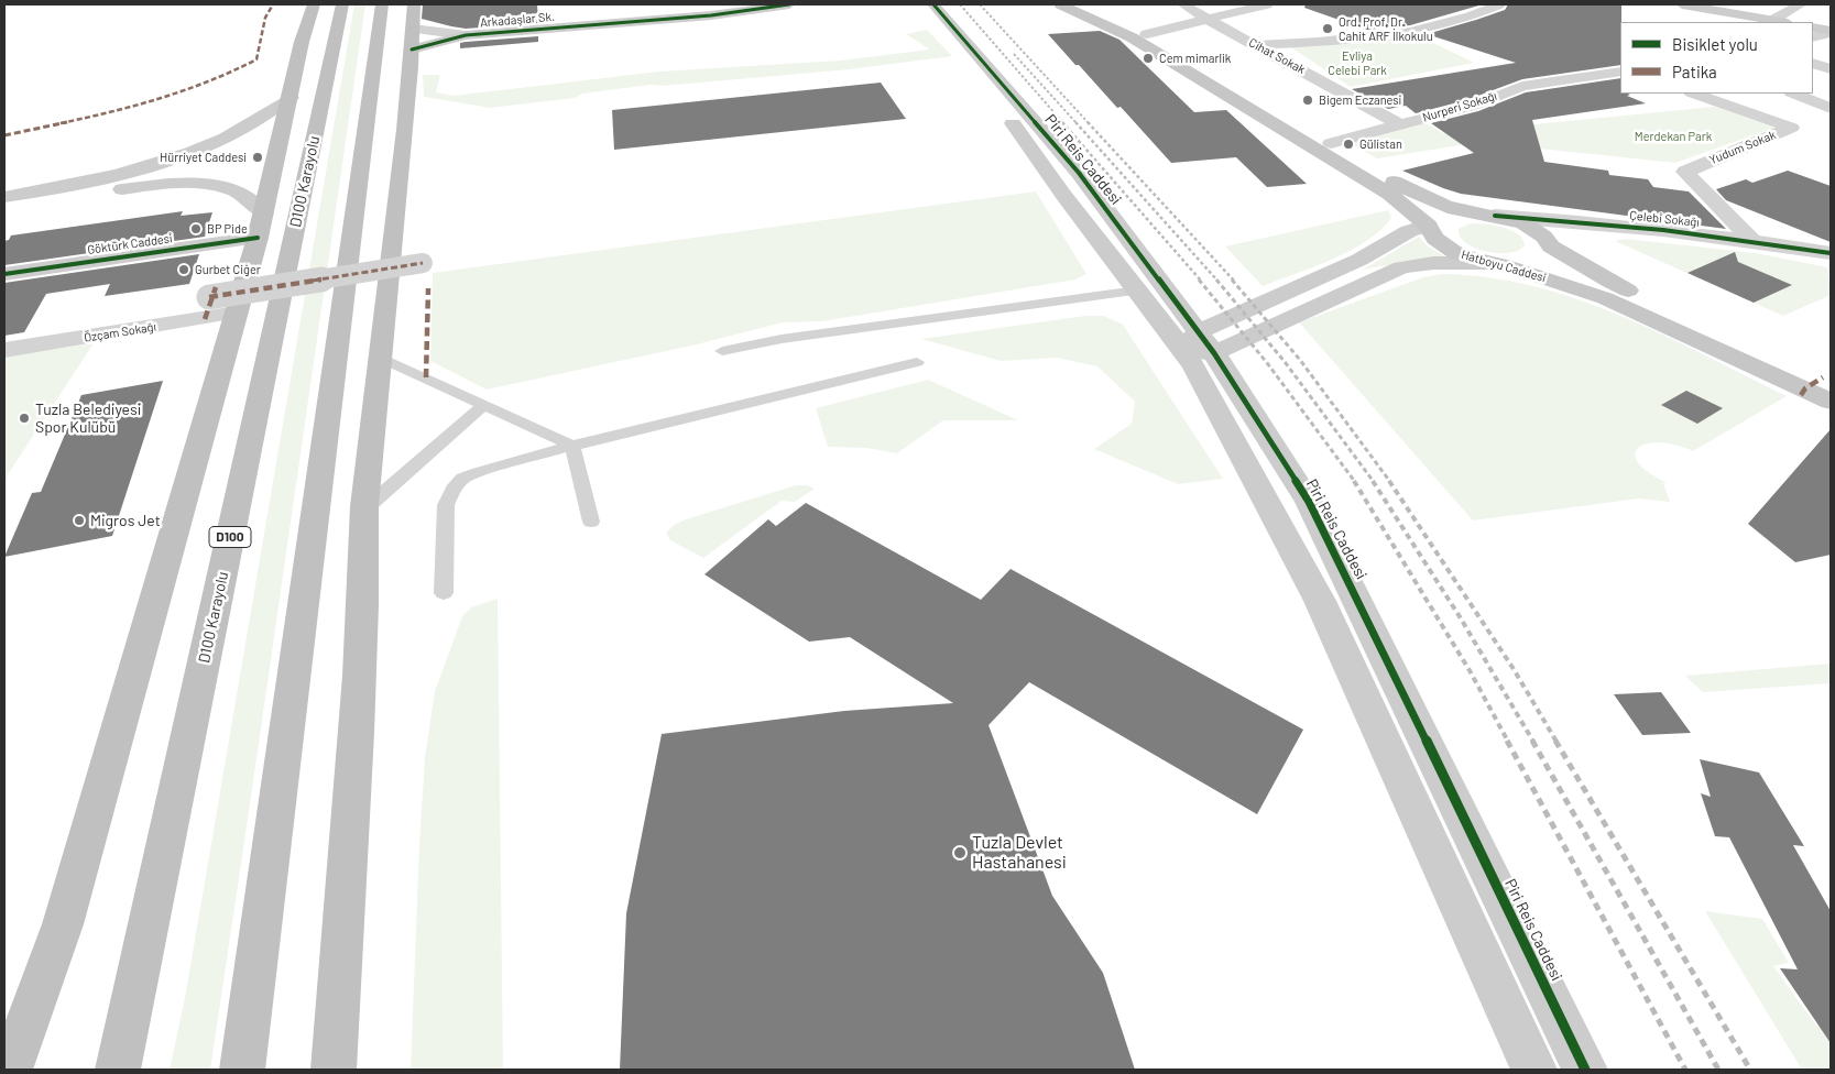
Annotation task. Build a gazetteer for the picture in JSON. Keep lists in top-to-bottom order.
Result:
{
  "streets": {
    "highway": ["D100 Karayolu", "D100"],
    "main road": ["Hatboyu Caddesi"],
    "street": [
      "Arkadaşlar Sk.",
      "Cihat Sokak",
      "Nurperi Sokağı",
      "Yudum Sokak",
      "Piri Reis Caddesi",
      "Çelebi Sokağı",
      "Göktürk Caddesi",
      "Özçam Sokağı"
    ]
  },
  "crossings": [
    ["Cihat Sokak", "Nurperi Sokağı"],
    ["Yudum Sokak", "Çelebi Sokağı"]
  ],
  "parks": ["Evliya Celebi Park", "Merdekan Park"],
  "places": [
    "Ord. Prof. Dr. Cahit ARF İlkokulu",
    "Cem mimarlik",
    "Bigem Eczanesi",
    "Gülistan",
    "Hürriyet Caddesi",
    "BP Pide",
    "Gurbet Ciğer",
    "Tuzla Belediyesi Spor Kulübü",
    "Migros Jet",
    "Tuzla Devlet Hastahanesi"
  ],
  "legend": ["Bisiklet yolu", "Patika"]
}
